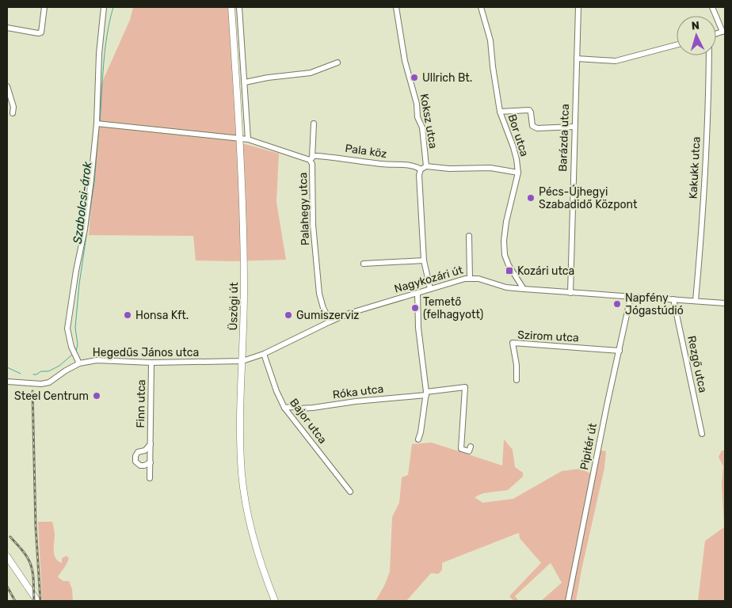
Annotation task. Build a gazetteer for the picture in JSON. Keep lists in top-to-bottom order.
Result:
{
  "streets": {
    "main road": ["Üszögi út"],
    "street": [
      "Koksz utca",
      "Bor utca",
      "Barázda utca",
      "Pala köz",
      "Kakukk utca",
      "Palahegy utca",
      "Nagykozári út",
      "Szirom utca",
      "Hegedűs János utca",
      "Rezgő utca",
      "Róka utca",
      "Finn utca",
      "Bajor utca",
      "Pipitér út"
    ]
  },
  "crossings": [
    ["Bor utca", "Nagykozári út"],
    ["Barázda utca", "Nagykozári út"],
    ["Pala köz", "Palahegy utca"],
    ["Kakukk utca", "Nagykozári út"],
    ["Palahegy utca", "Nagykozári út"],
    ["Palahegy utca", "Üszögi út"],
    ["Nagykozári út", "Üszögi út"],
    ["Nagykozári út", "Hegedűs János utca"],
    ["Nagykozári út", "Rezgő utca"],
    ["Nagykozári út", "Bajor utca"],
    ["Nagykozári út", "Pipitér út"],
    ["Üszögi út", "Hegedűs János utca"],
    ["Szirom utca", "Pipitér út"],
    ["Hegedűs János utca", "Finn utca"],
    ["Róka utca", "Bajor utca"]
  ],
  "water": ["Szabolcsi-árok"],
  "places": {
    "other": [
      "Ullrich Bt.",
      "Pécs-Újhegyi Szabadidő Központ",
      "Napfény Jógastúdió",
      "Temető (felhagyott)",
      "Honsa Kft.",
      "Gumiszerviz",
      "Steel Centrum"
    ],
    "transit": ["Kozári utca"]
  },
  "north": "top"
}
